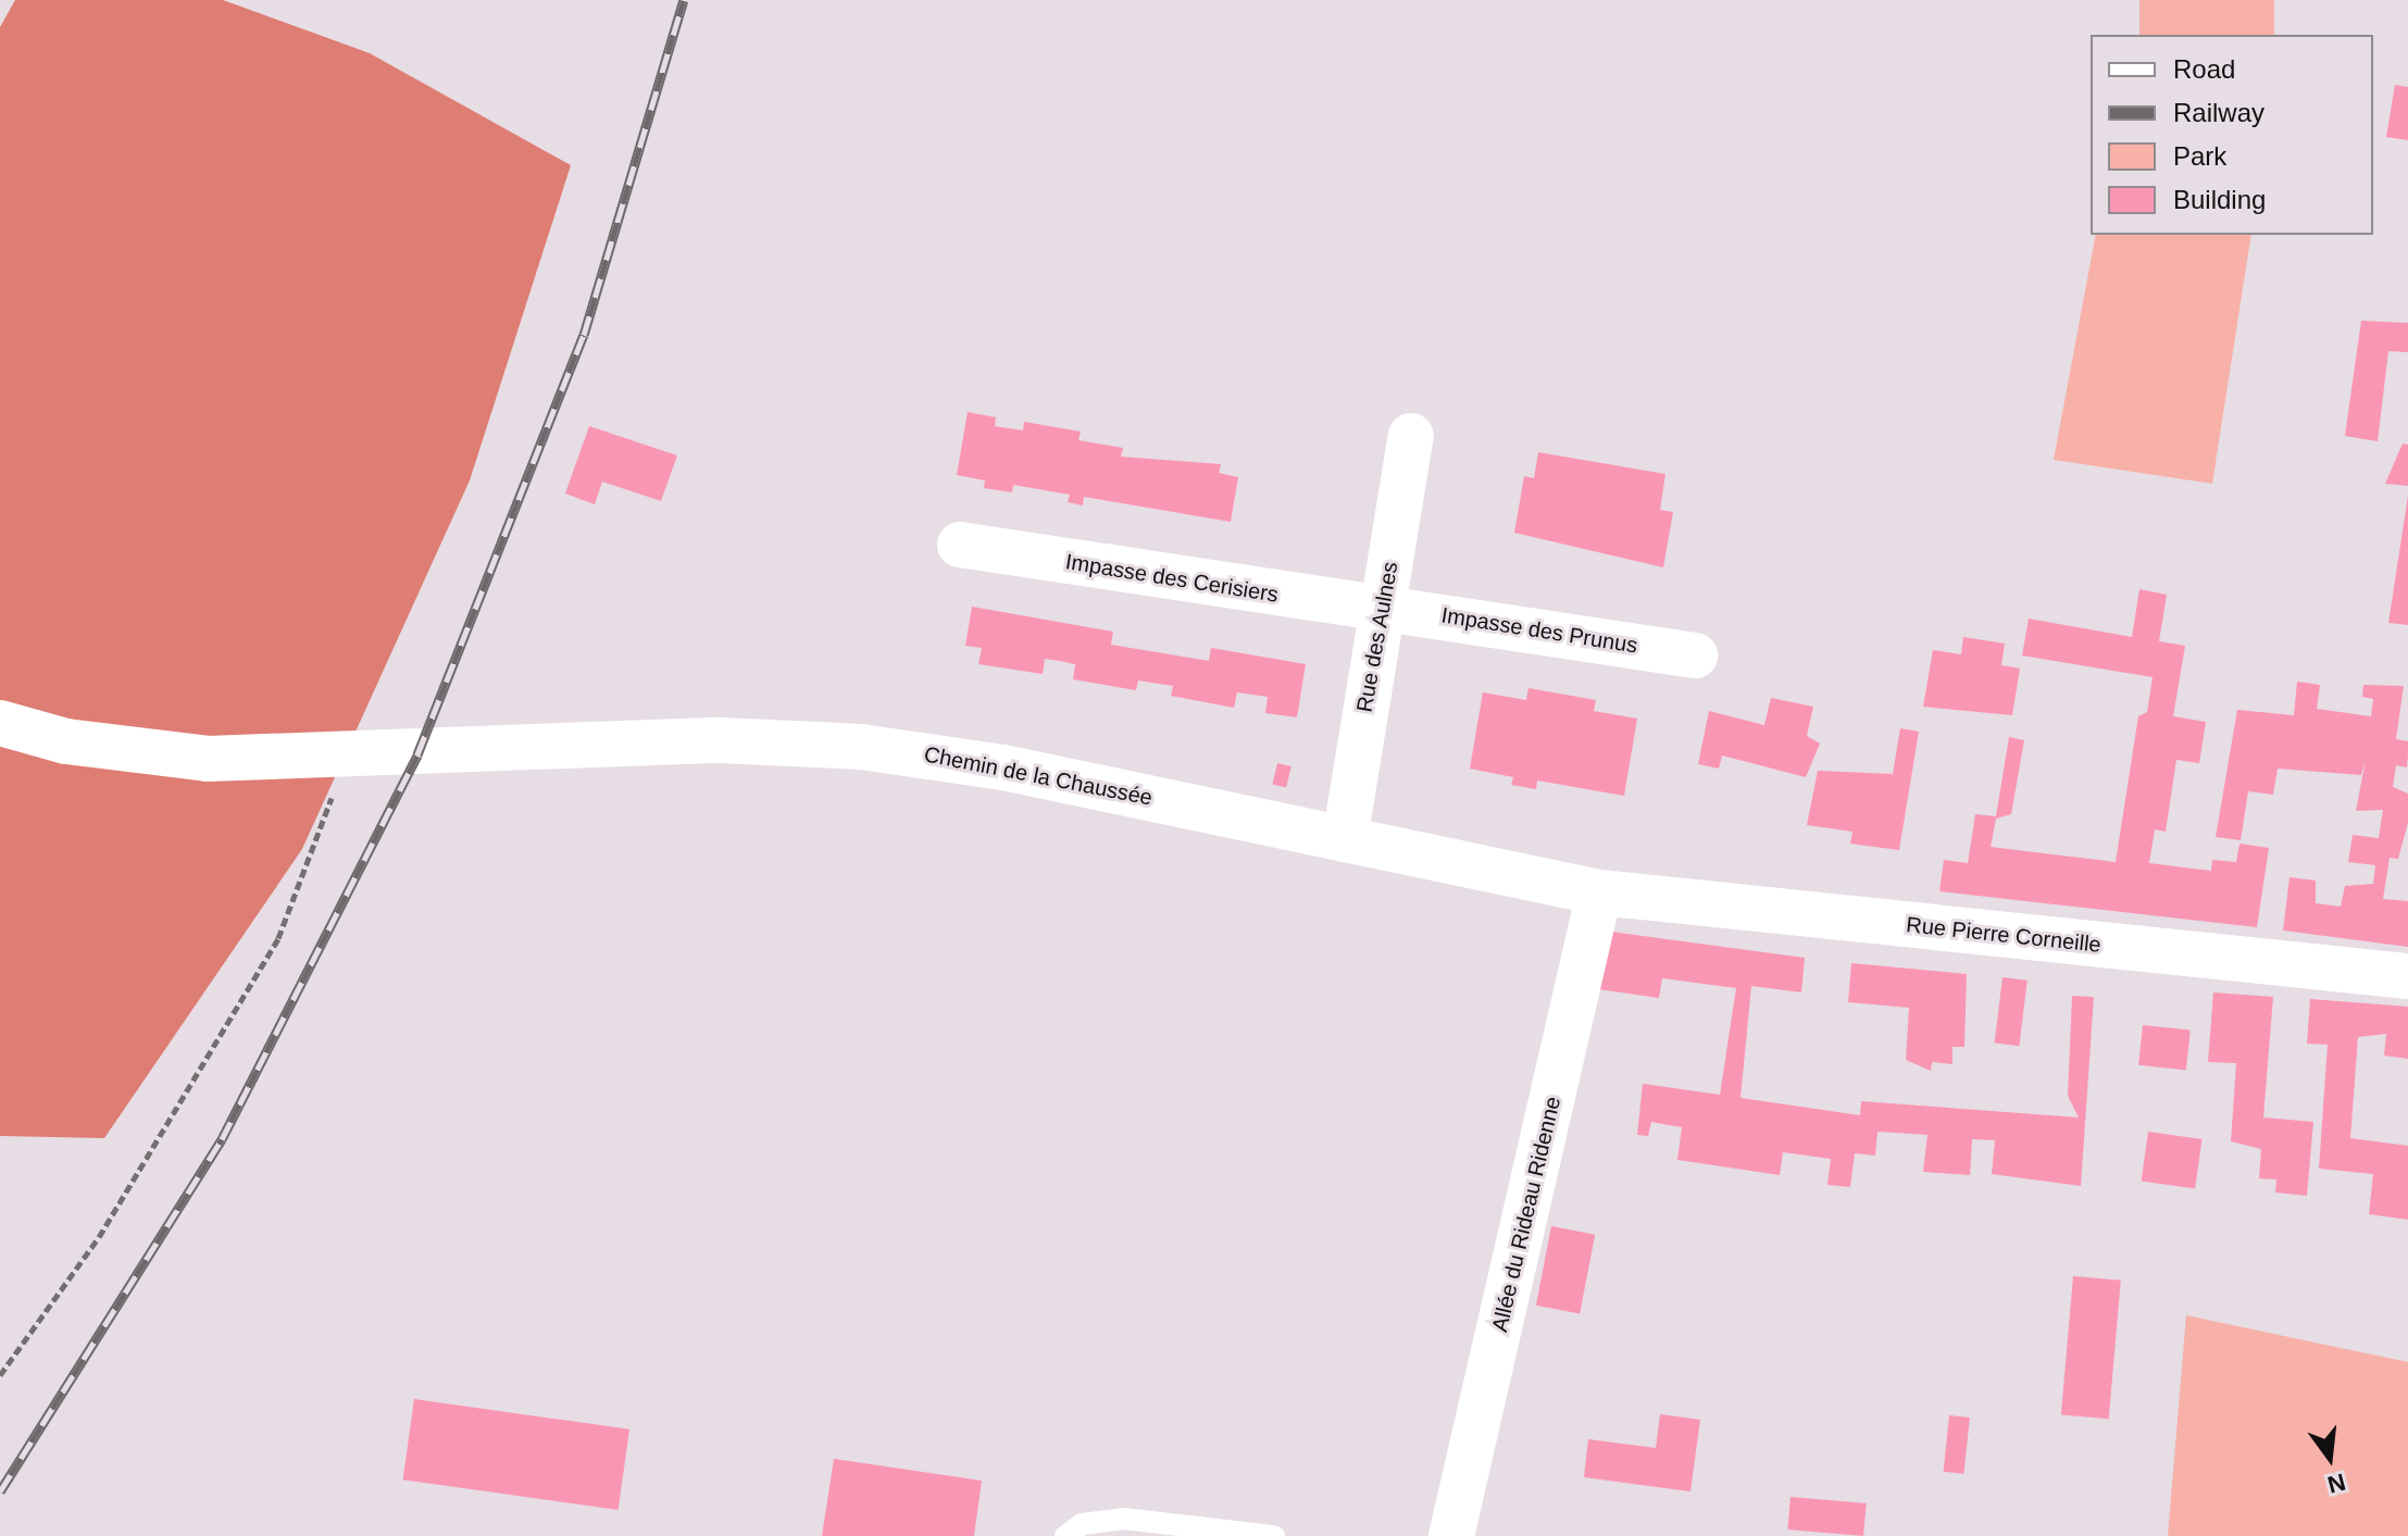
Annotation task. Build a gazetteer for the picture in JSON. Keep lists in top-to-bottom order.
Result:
{
  "streets": {
    "street": [
      "Impasse des Cerisiers",
      "Impasse des Prunus",
      "Rue des Aulnes",
      "Chemin de la Chaussée",
      "Rue Pierre Corneille",
      "Allée du Rideau Ridenne"
    ]
  },
  "crossings": [
    ["Impasse des Cerisiers", "Impasse des Prunus"],
    ["Impasse des Cerisiers", "Rue des Aulnes"],
    ["Impasse des Prunus", "Rue des Aulnes"],
    ["Rue des Aulnes", "Chemin de la Chaussée"],
    ["Chemin de la Chaussée", "Rue Pierre Corneille"],
    ["Chemin de la Chaussée", "Allée du Rideau Ridenne"],
    ["Rue Pierre Corneille", "Allée du Rideau Ridenne"]
  ],
  "legend": [
    "Road",
    "Railway",
    "Park",
    "Building"
  ],
  "north": "bottom"
}
